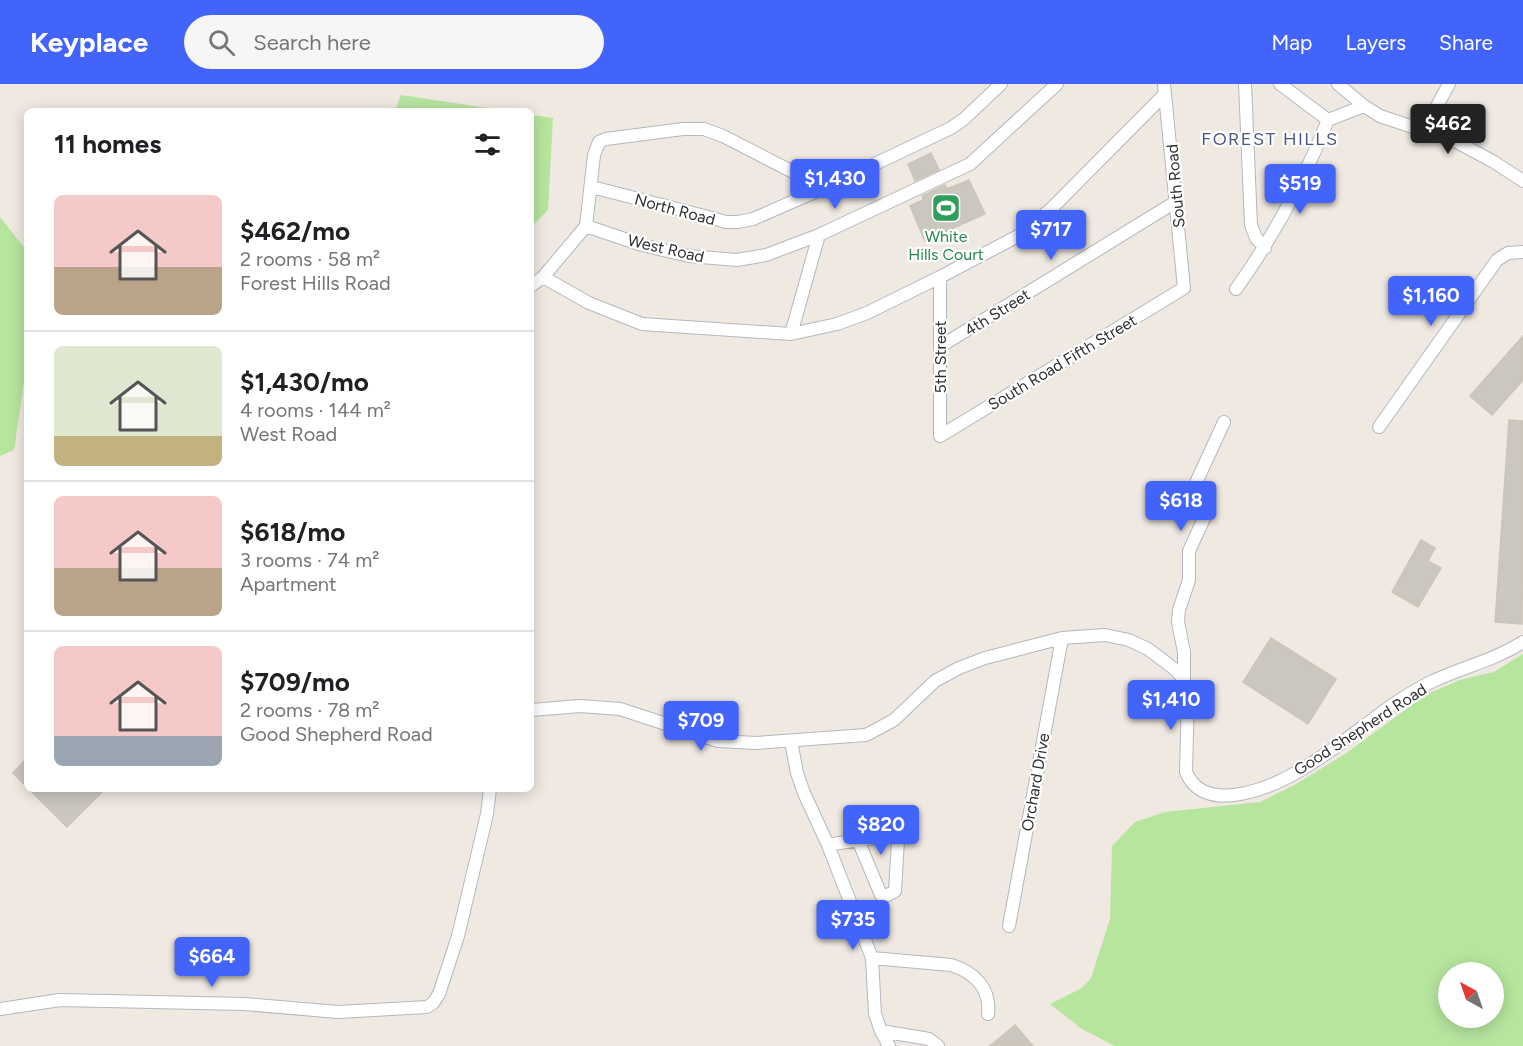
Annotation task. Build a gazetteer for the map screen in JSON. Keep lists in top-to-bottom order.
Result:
{
  "streets": {
    "street": [
      "South Road",
      "North Road",
      "West Road",
      "4th Street",
      "5th Street",
      "South Road Fifth Street",
      "Good Shepherd Road",
      "Orchard Drive"
    ]
  },
  "crossings": [
    ["South Road", "4th Street"],
    ["South Road", "South Road Fifth Street"],
    ["4th Street", "5th Street"],
    ["5th Street", "South Road Fifth Street"]
  ],
  "districts": ["FOREST HILLS"],
  "places": {
    "sports": ["White Hills Court"]
  },
  "north": "top left",
  "page": {
    "header": "Keyplace",
    "search": "Search here",
    "nav": ["Map", "Layers", "Share"],
    "price": [
      "$462",
      "$1,430",
      "$519",
      "$717",
      "$1,160",
      "$618",
      "$1,410",
      "$709",
      "$820",
      "$735",
      "$664"
    ],
    "heading": "11 homes",
    "list": [
      {
        "name": "$462/mo",
        "note": "2 rooms · 58 m² · Forest Hills Road"
      },
      {
        "name": "$1,430/mo",
        "note": "4 rooms · 144 m² · West Road"
      },
      {
        "name": "$618/mo",
        "note": "3 rooms · 74 m² · Apartment"
      },
      {
        "name": "$709/mo",
        "note": "2 rooms · 78 m² · Good Shepherd Road"
      }
    ]
  }
}
